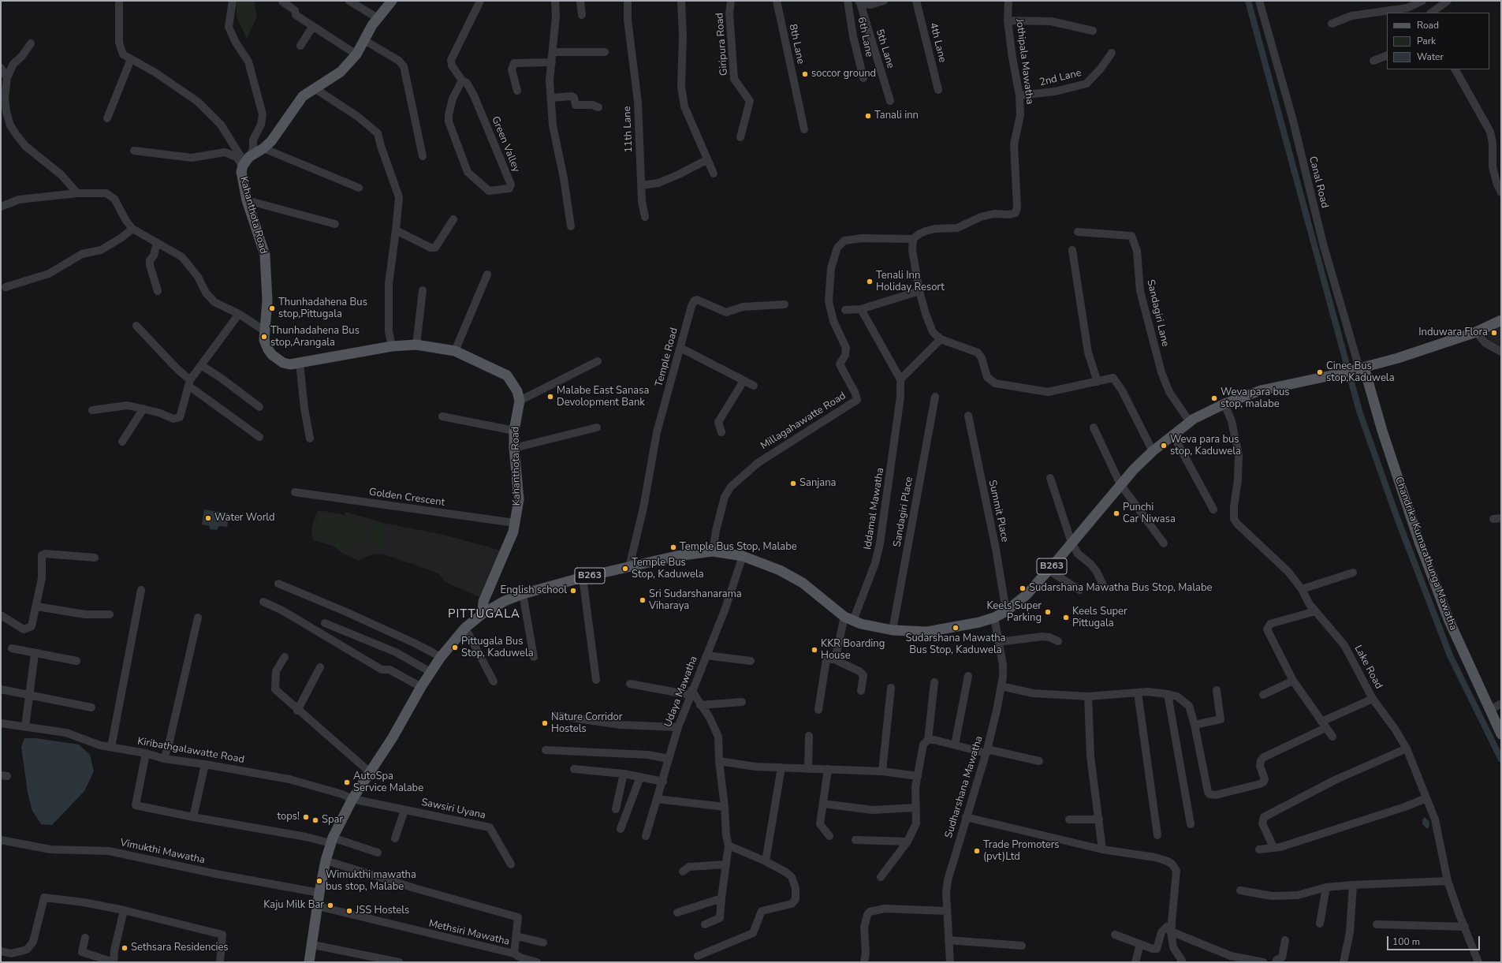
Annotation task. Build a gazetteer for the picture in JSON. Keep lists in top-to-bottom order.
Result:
{
  "streets": {
    "main road": ["Kahanthota Road", "Chandrika Kumarathunga Mawatha", "B263"],
    "street": [
      "6th Lane",
      "4th Lane",
      "Giripura Road",
      "8th Lane",
      "5th Lane",
      "Jothipala Mawatha",
      "2nd Lane",
      "11th Lane",
      "Green Valley",
      "Canal Road",
      "Sandagiri Lane",
      "Temple Road",
      "Millagahawatte Road",
      "Golden Crescent",
      "Iddamal Mawatha",
      "Summit Place",
      "Sandagiri Place",
      "Lake Road",
      "Udaya Mawatha",
      "Kiribathgalawatte Road",
      "Sudharshana Mawatha",
      "Sawsiri Uyana",
      "Vimukthi Mawatha",
      "Methsiri Mawatha"
    ]
  },
  "crossings": [
    ["Jothipala Mawatha", "2nd Lane"],
    ["Jothipala Mawatha", "Millagahawatte Road"],
    ["Canal Road", "Chandrika Kumarathunga Mawatha"],
    ["Canal Road", "B263"],
    ["Kahanthota Road", "Golden Crescent"],
    ["Kahanthota Road", "B263"],
    ["Sandagiri Lane", "B263"],
    ["Temple Road", "B263"],
    ["Millagahawatte Road", "B263"],
    ["Iddamal Mawatha", "B263"],
    ["Summit Place", "B263"],
    ["Sandagiri Place", "B263"],
    ["Chandrika Kumarathunga Mawatha", "B263"],
    ["B263", "Lake Road"],
    ["B263", "Udaya Mawatha"],
    ["B263", "Kiribathgalawatte Road"],
    ["B263", "Sudharshana Mawatha"],
    ["B263", "Sawsiri Uyana"],
    ["B263", "Vimukthi Mawatha"],
    ["B263", "Methsiri Mawatha"],
    ["Kiribathgalawatte Road", "Sawsiri Uyana"]
  ],
  "districts": ["PITTUGALA"],
  "places": [
    "soccor ground",
    "Tanali inn",
    "Tenali Inn Holiday Resort",
    "Thunhadahena Bus stop,Pittugala",
    "Induwara Flora",
    "Thunhadahena Bus stop,Arangala",
    "Cinec Bus stop,Kaduwela",
    "Malabe East Sanasa Devolopment Bank",
    "Weva para bus stop, malabe",
    "Weva para bus stop, Kaduwela",
    "Sanjana",
    "Punchi Car Niwasa",
    "Water World",
    "Temple Bus Stop, Malabe",
    "Temple Bus Stop, Kaduwela",
    "Sudarshana Mawatha Bus Stop, Malabe",
    "English school",
    "Sri Sudarshanarama Viharaya",
    "Keels Super Parking",
    "Keels Super Pittugala",
    "Sudarshana Mawatha Bus Stop, Kaduwela",
    "Pittugala Bus Stop, Kaduwela",
    "KKR Boarding House",
    "Nature Corridor Hostels",
    "AutoSpa Service Malabe",
    "tops!",
    "Spar",
    "Trade Promoters (pvt)Ltd",
    "Wimukthi mawatha bus stop, Malabe",
    "Kaju Milk Bar",
    "JSS Hostels",
    "Sethsara Residencies"
  ],
  "legend": ["Road", "Park", "Water"],
  "scale_bar": "100 m"
}
